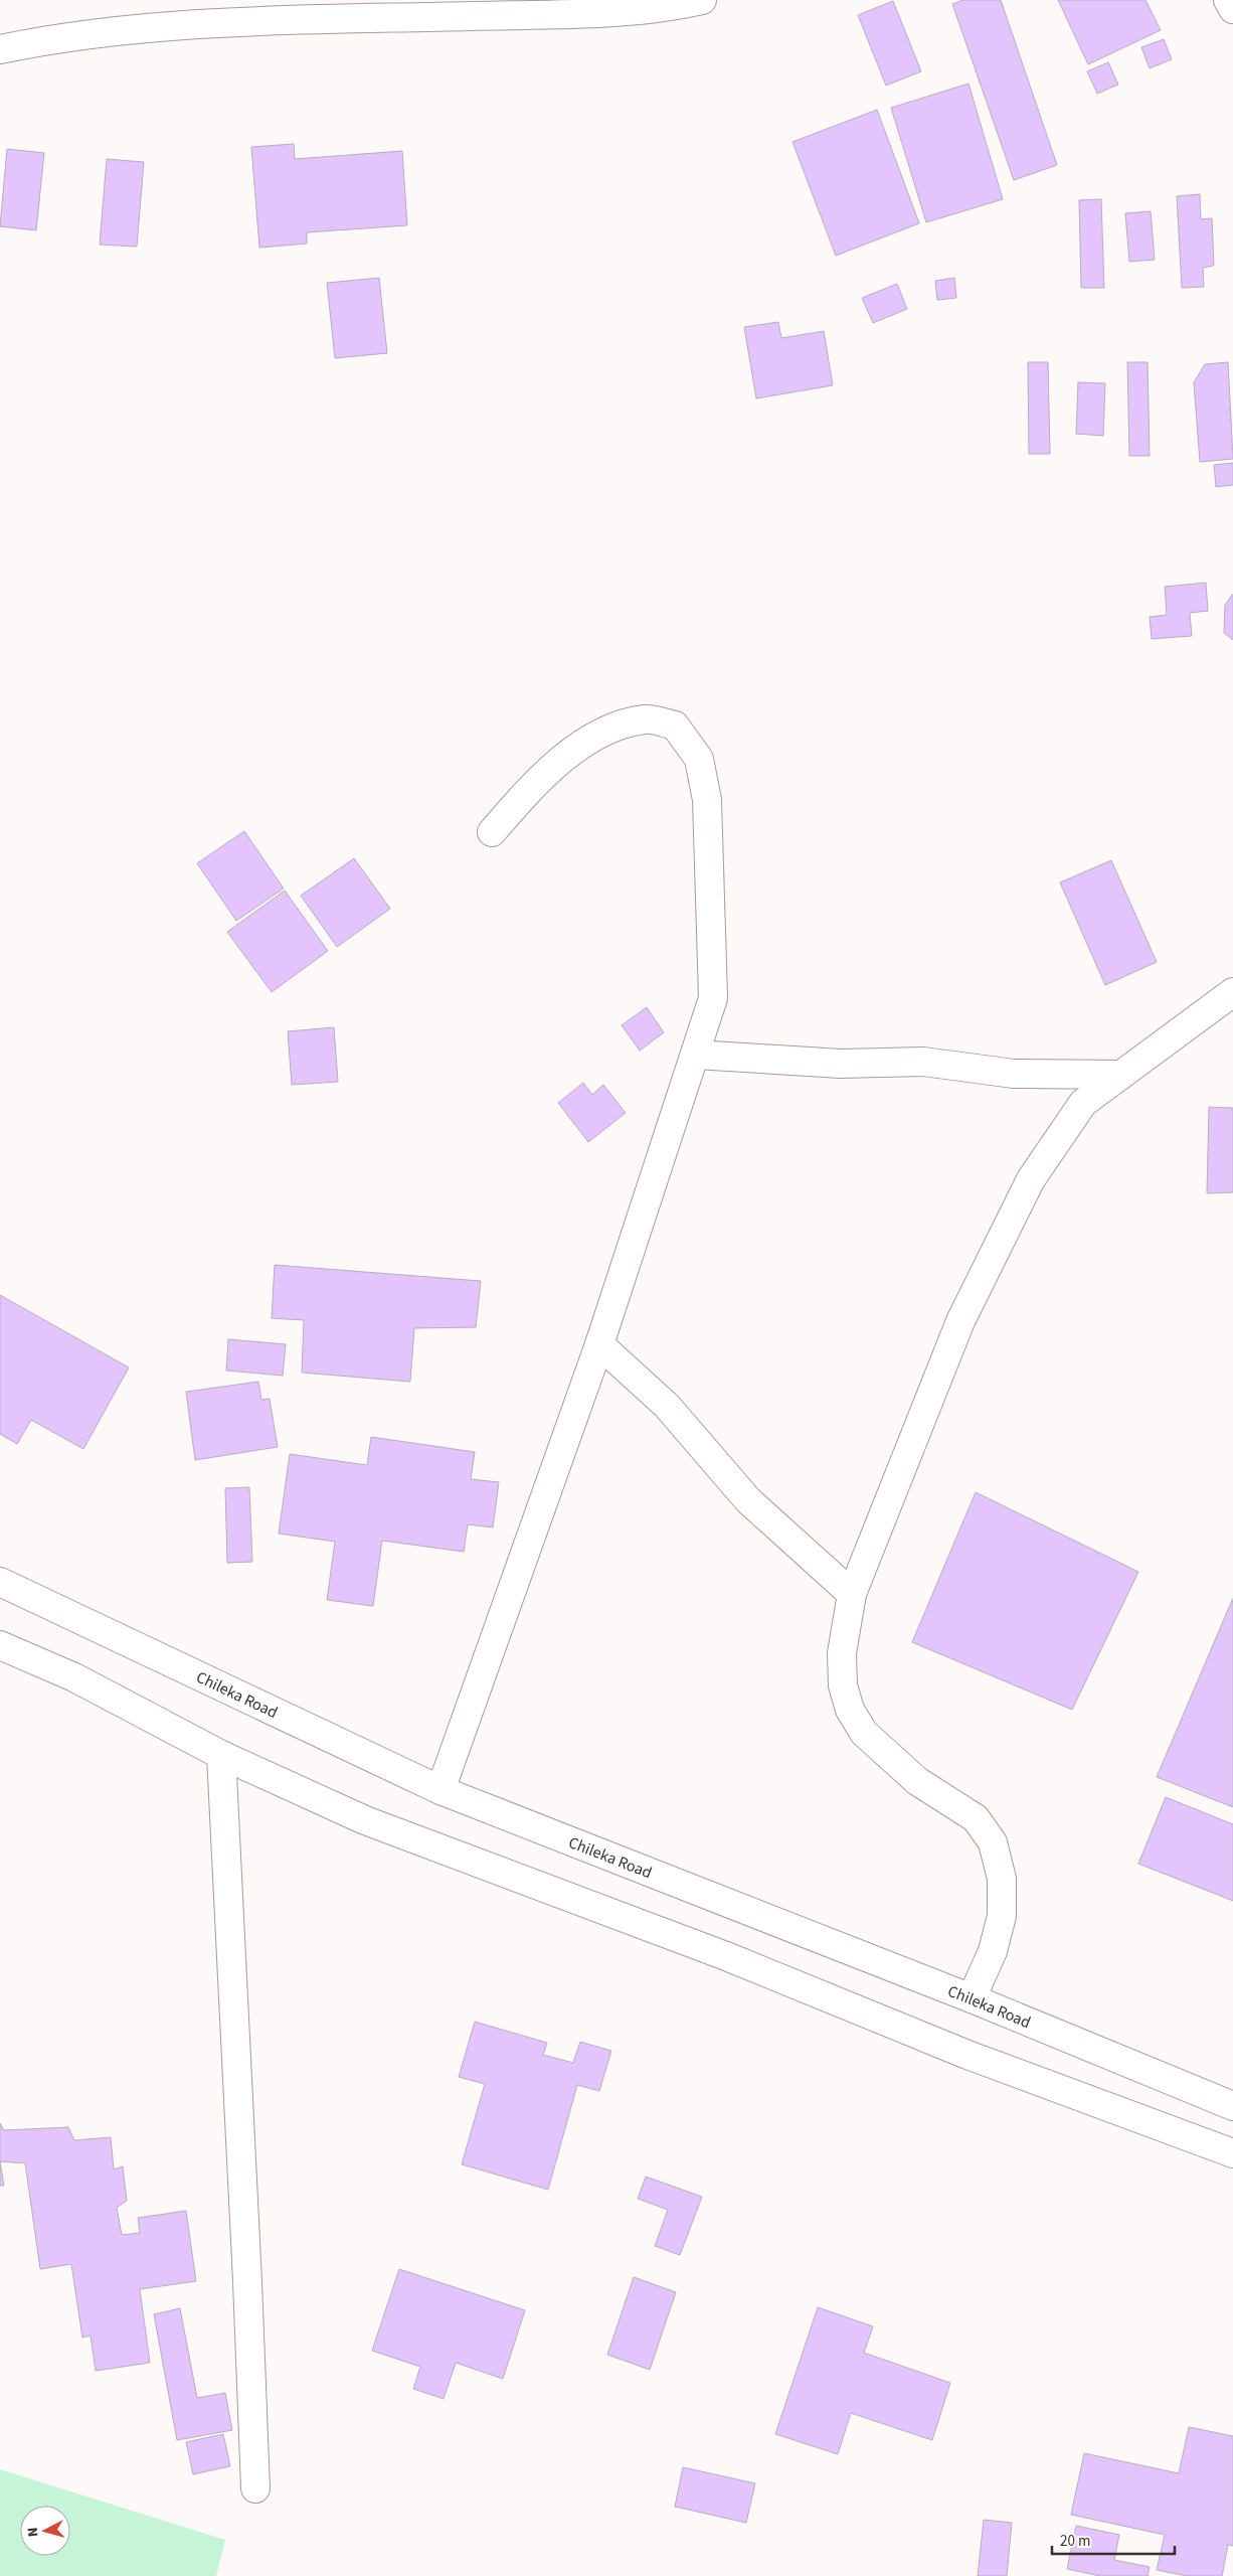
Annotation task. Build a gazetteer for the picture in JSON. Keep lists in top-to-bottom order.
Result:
{
  "streets": {
    "main road": ["Chileka Road"]
  },
  "scale_bar": "20 m",
  "north": "left"
}
